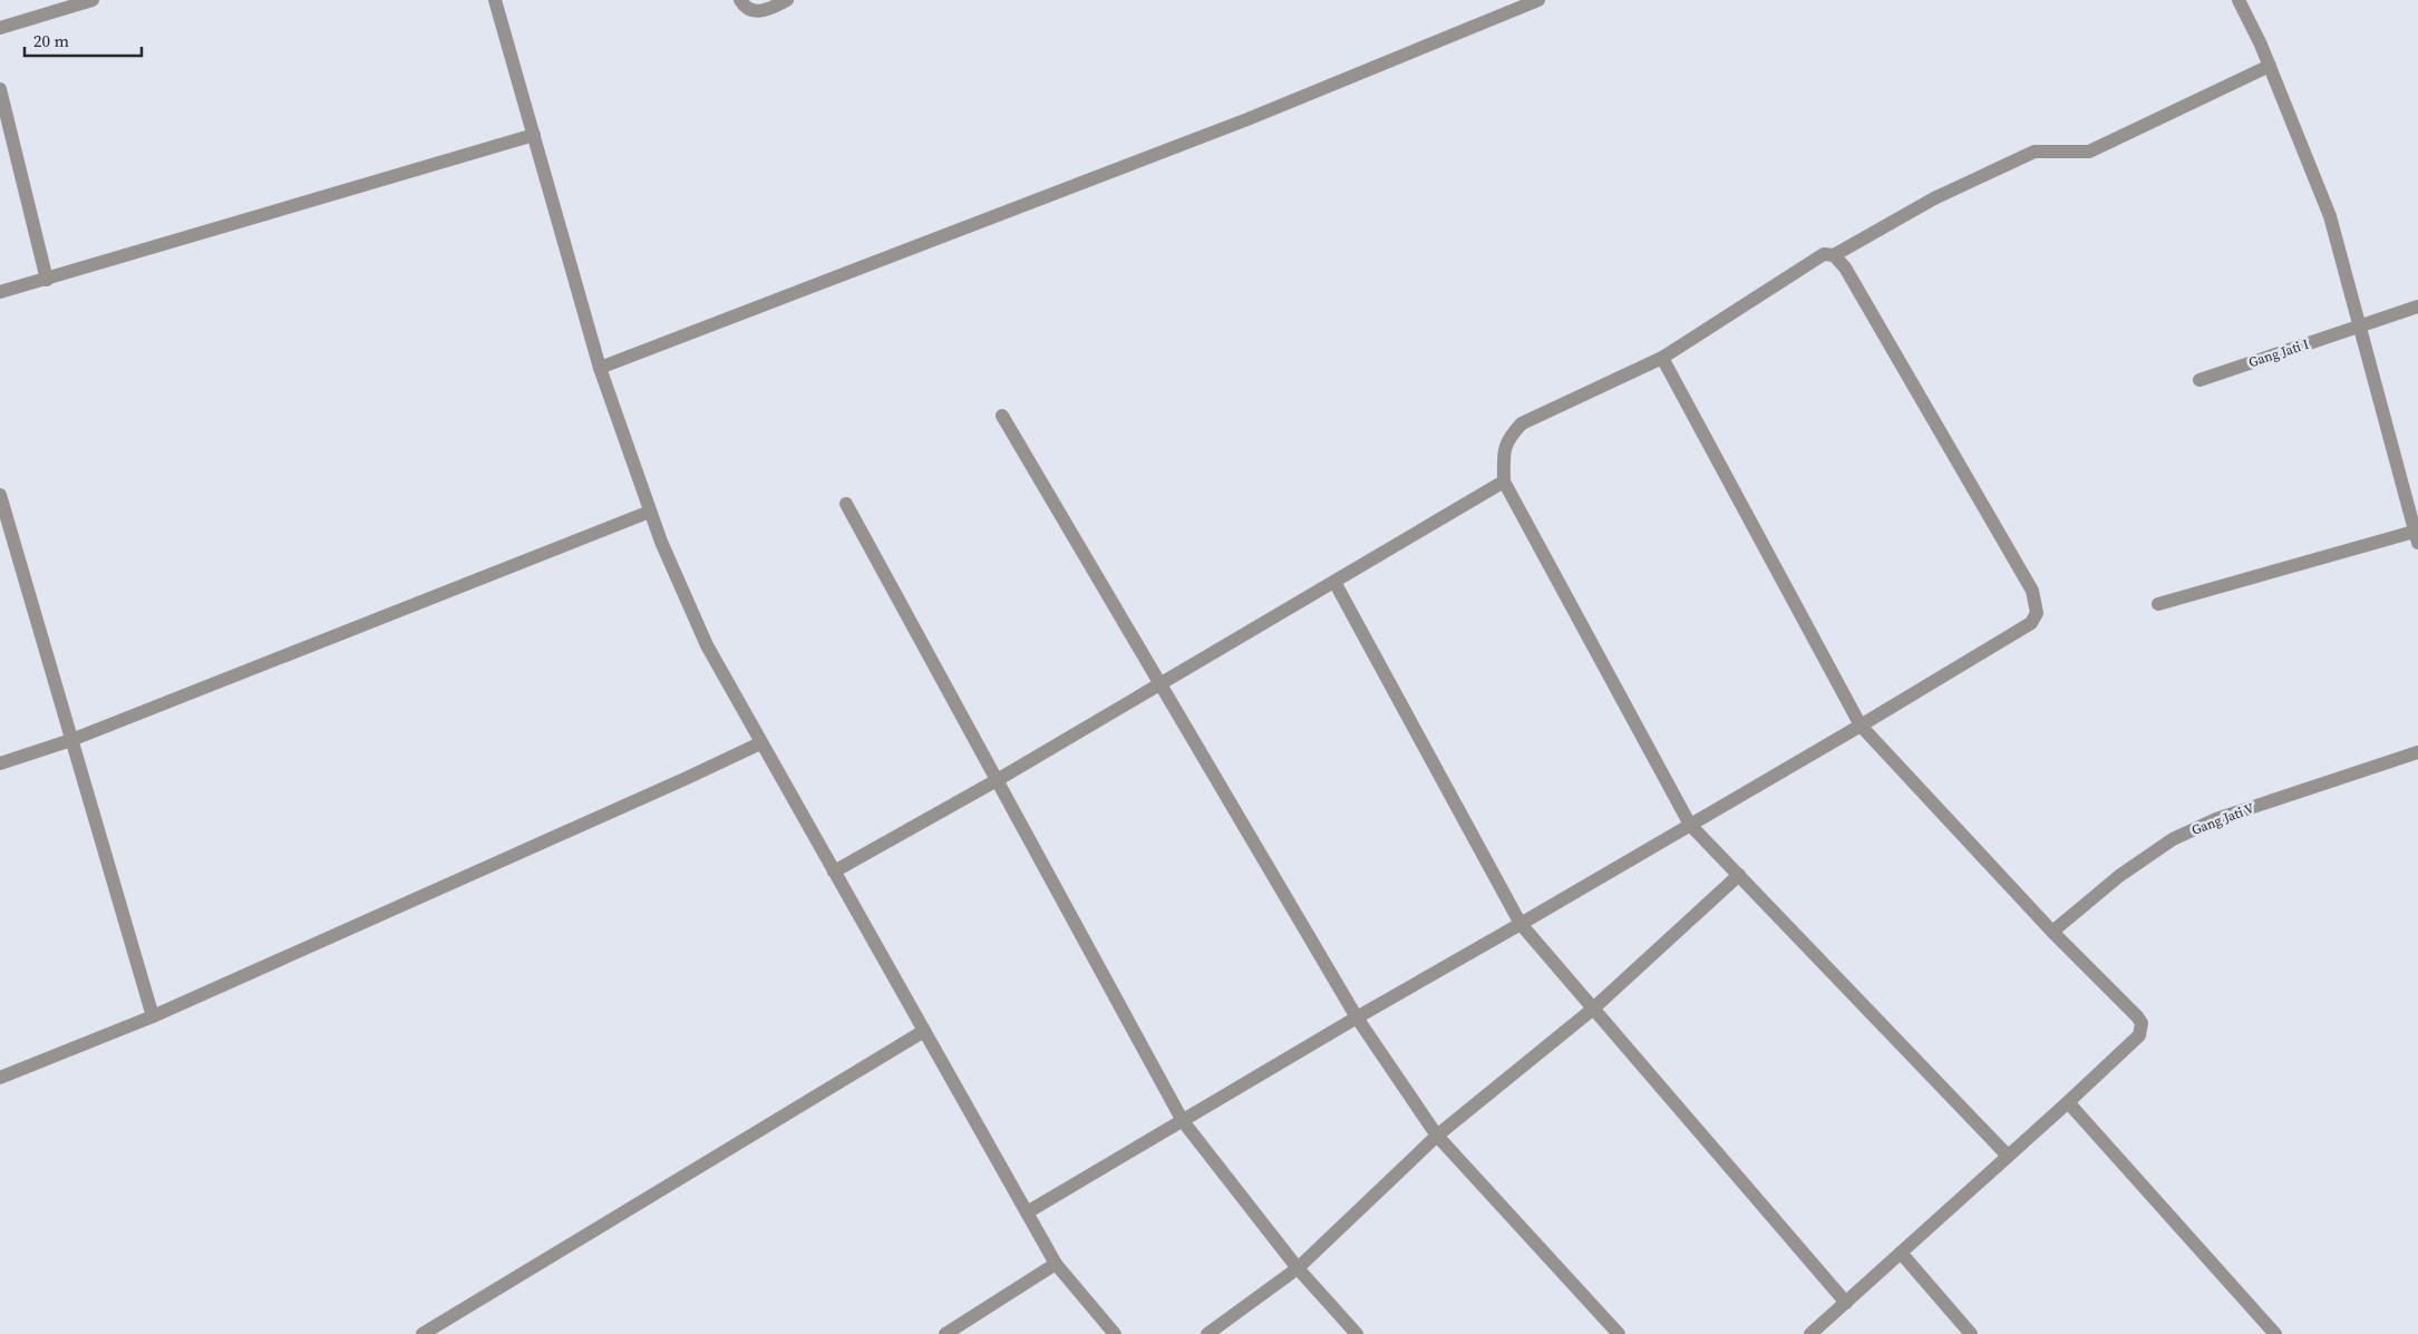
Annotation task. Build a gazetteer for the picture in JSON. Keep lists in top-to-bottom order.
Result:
{
  "streets": {
    "street": ["Gang Jati I", "Gang Jati V"]
  },
  "scale_bar": "20 m"
}
